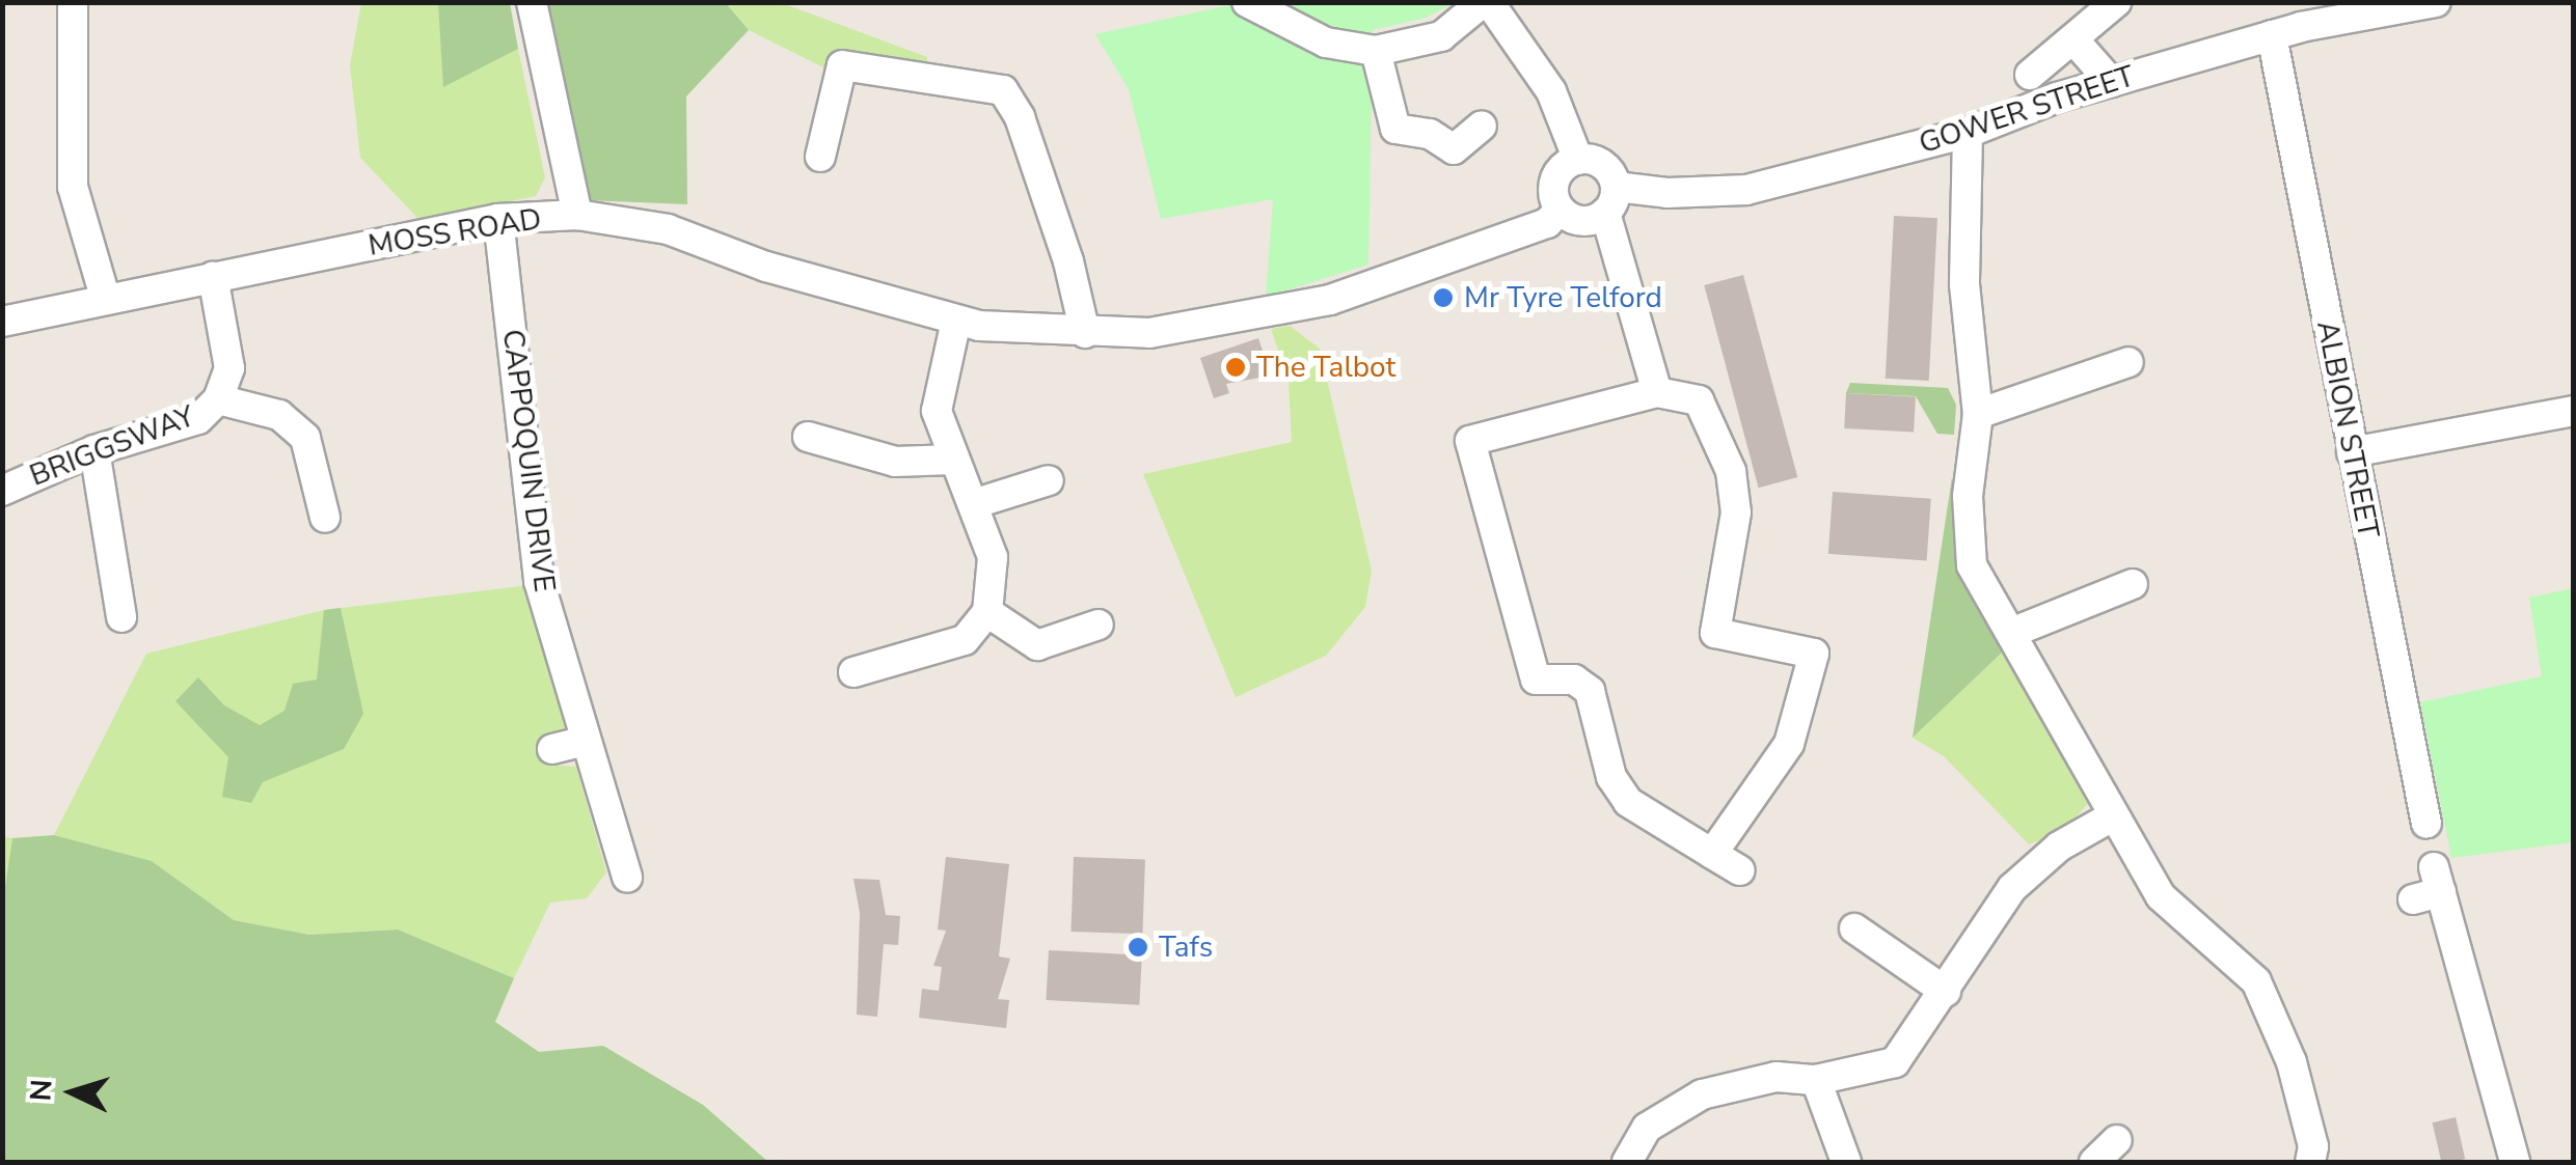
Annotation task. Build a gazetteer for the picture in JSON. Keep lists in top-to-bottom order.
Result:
{
  "streets": {
    "street": [
      "GOWER STREET",
      "MOSS ROAD",
      "ALBION STREET",
      "BRIGGSWAY",
      "CAPPOQUIN DRIVE"
    ]
  },
  "crossings": [
    ["GOWER STREET", "ALBION STREET"],
    ["MOSS ROAD", "BRIGGSWAY"],
    ["MOSS ROAD", "CAPPOQUIN DRIVE"]
  ],
  "places": ["Mr Tyre Telford", "The Talbot", "Tafs"],
  "north": "left"
}
